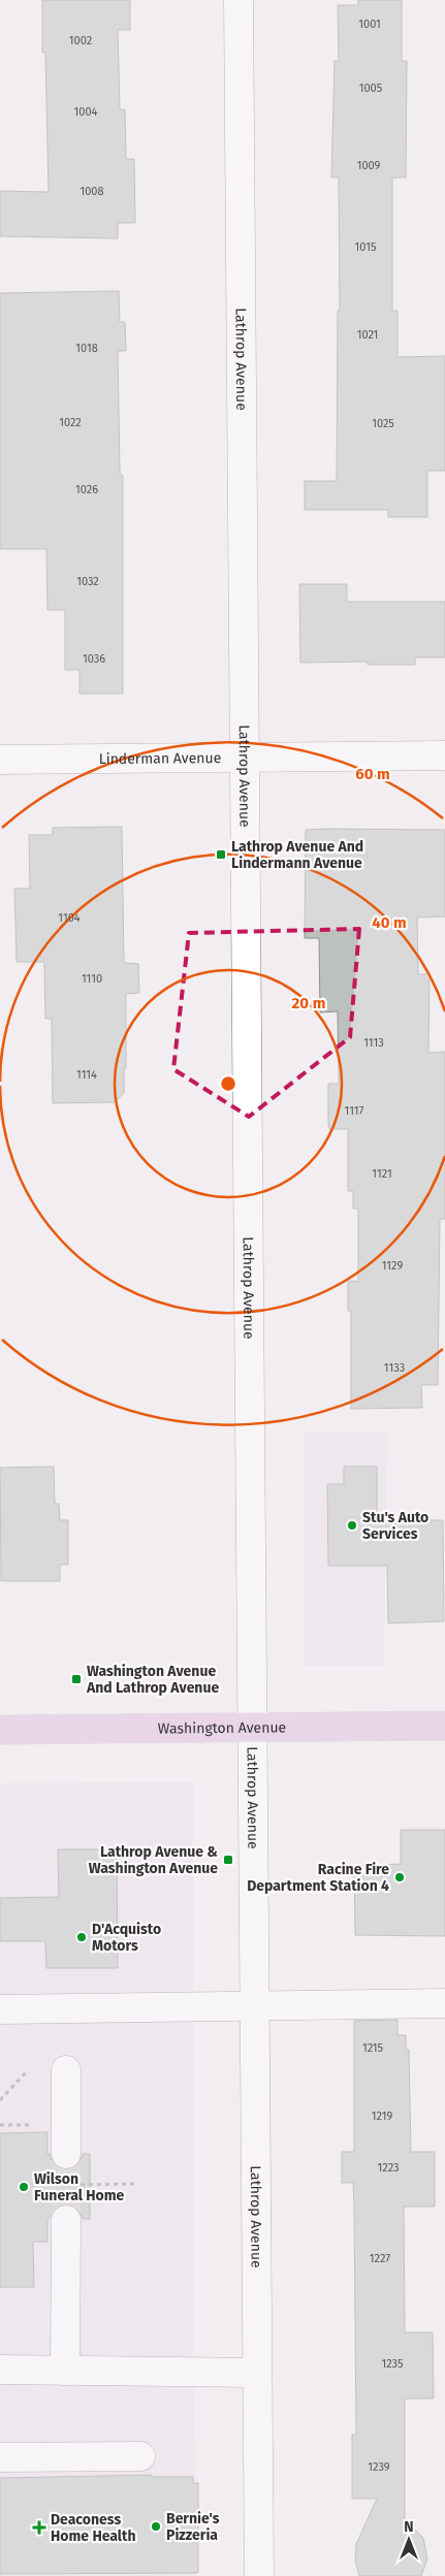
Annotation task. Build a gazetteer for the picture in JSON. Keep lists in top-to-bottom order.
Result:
{
  "streets": {
    "main road": ["Washington Avenue"],
    "street": ["Lathrop Avenue", "Linderman Avenue"]
  },
  "crossings": [
    ["Lathrop Avenue", "Linderman Avenue"],
    ["Lathrop Avenue", "Washington Avenue"]
  ],
  "places": {
    "transit": ["Lathrop Avenue And Lindermann Avenue", "Washington Avenue And Lathrop Avenue", "Lathrop Avenue & Washington Avenue"],
    "other": [
      "Stu's Auto Services",
      "Racine Fire Department Station 4",
      "D'Acquisto Motors",
      "Wilson Funeral Home",
      "Bernie's Pizzeria"
    ],
    "health": ["Deaconess Home Health"]
  },
  "house_numbers": [
    "1001",
    "1002",
    "1005",
    "1004",
    "1009",
    "1008",
    "1015",
    "1021",
    "1018",
    "1022",
    "1025",
    "1026",
    "1032",
    "1036",
    "1104",
    "1110",
    "1113",
    "1114",
    "1117",
    "1121",
    "1129",
    "1133",
    "1215",
    "1219",
    "1223",
    "1227",
    "1235",
    "1239"
  ],
  "north": "top",
  "rings": ["60 m", "40 m", "20 m"]
}
